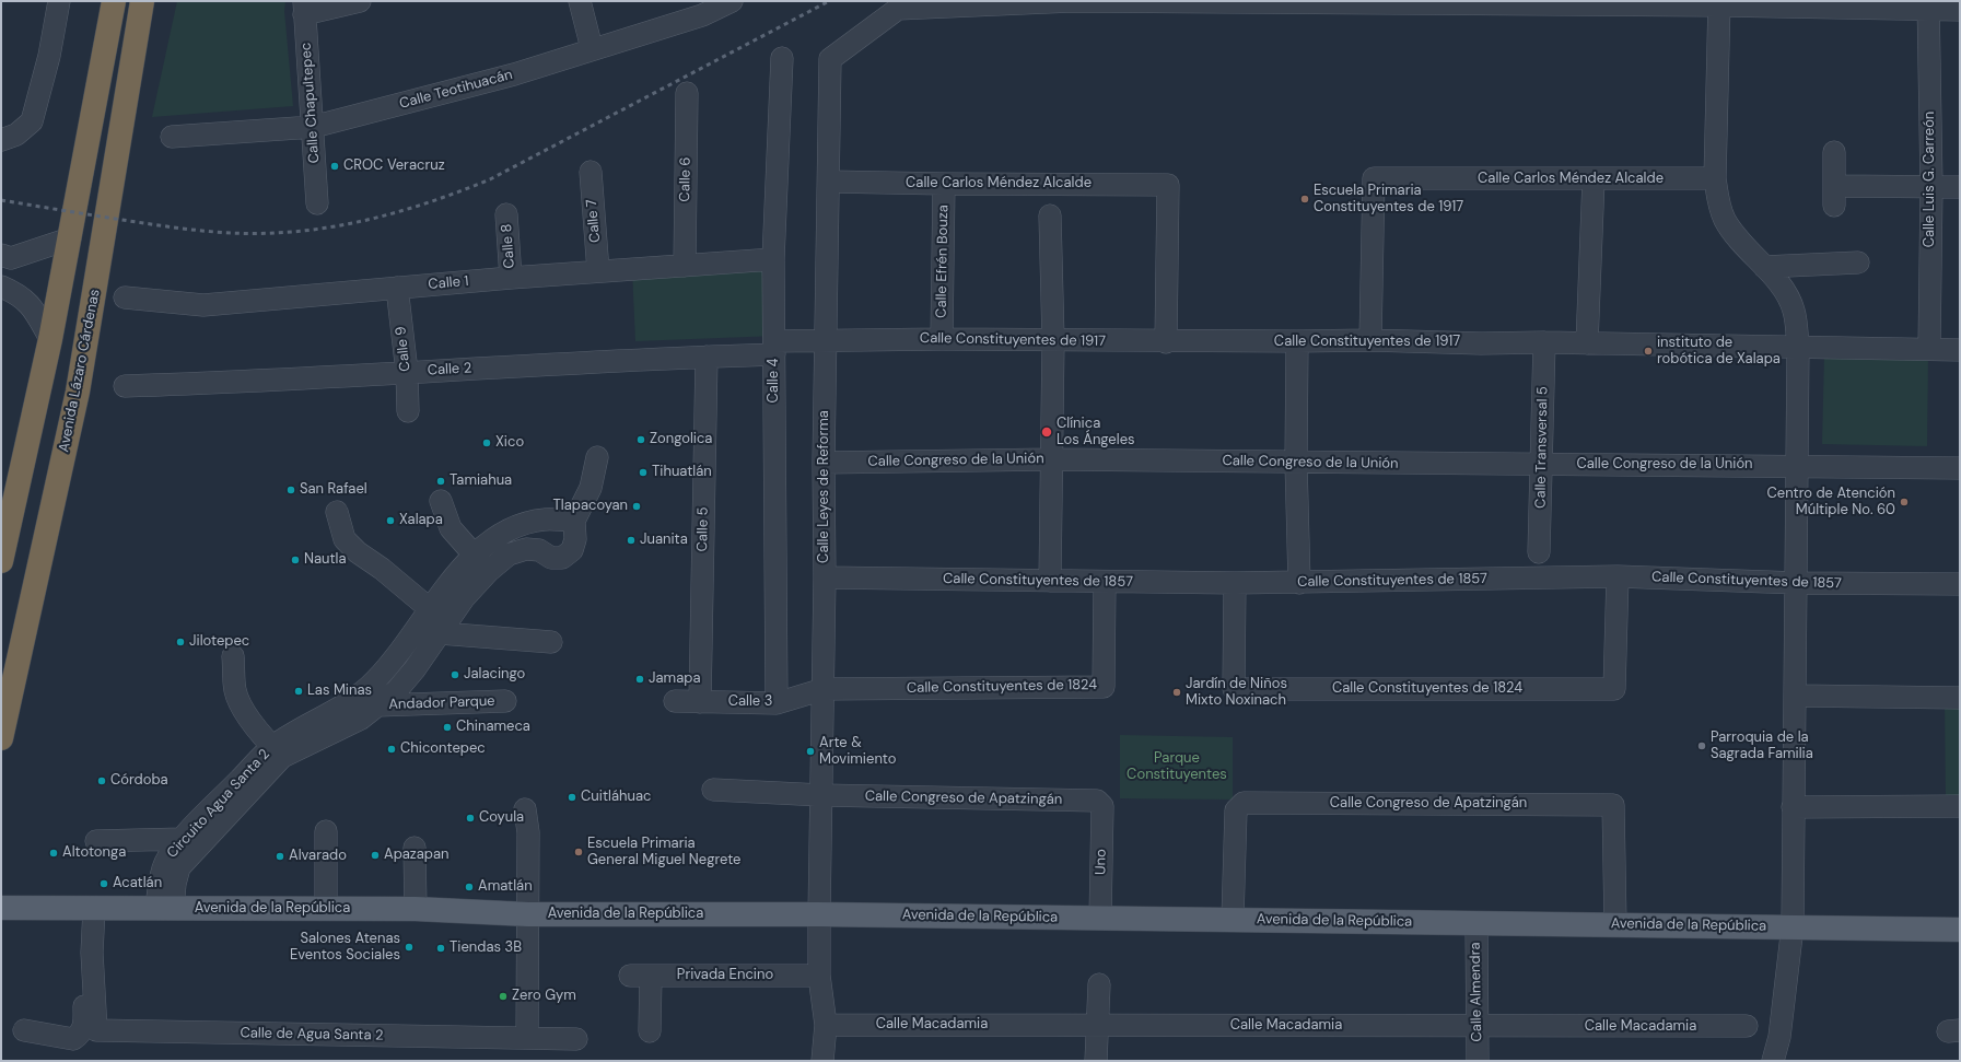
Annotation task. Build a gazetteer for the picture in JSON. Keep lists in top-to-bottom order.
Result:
{
  "streets": {
    "highway": ["Avenida Lázaro Cárdenas"],
    "main road": ["Avenida de la República"],
    "street": [
      "Calle Teotihuacán",
      "Calle Chapultepec",
      "Calle 6",
      "Calle Carlos Méndez Alcalde",
      "Calle Luis G. Carreón",
      "Calle 7",
      "Calle 8",
      "Calle Efrén Bouza",
      "Calle 1",
      "Calle Constituyentes de 1917",
      "Calle 9",
      "Calle 2",
      "Calle 4",
      "Calle Transversal 5",
      "Calle Congreso de la Unión",
      "Calle Leyes de Reforma",
      "Calle 5",
      "Calle Constituyentes de 1857",
      "Calle Constituyentes de 1824",
      "Calle 3",
      "Andador Parque",
      "Calle Congreso de Apatzingán",
      "Circuito Agua Santa 2",
      "Uno",
      "Privada Encino",
      "Calle Almendra",
      "Calle Macadamia",
      "Calle de Agua Santa 2"
    ]
  },
  "crossings": [
    ["Calle Teotihuacán", "Calle Chapultepec"],
    ["Calle 6", "Calle 1"],
    ["Calle Carlos Méndez Alcalde", "Calle Efrén Bouza"],
    ["Calle Carlos Méndez Alcalde", "Calle Constituyentes de 1917"],
    ["Calle Carlos Méndez Alcalde", "Calle Leyes de Reforma"],
    ["Calle Luis G. Carreón", "Calle Constituyentes de 1917"],
    ["Calle 7", "Calle 1"],
    ["Calle 8", "Calle 1"],
    ["Calle Efrén Bouza", "Calle Constituyentes de 1917"],
    ["Calle 1", "Calle 9"],
    ["Calle 1", "Calle 4"],
    ["Calle Constituyentes de 1917", "Calle 2"],
    ["Calle Constituyentes de 1917", "Calle 4"],
    ["Calle Constituyentes de 1917", "Calle Transversal 5"],
    ["Calle Constituyentes de 1917", "Calle Leyes de Reforma"],
    ["Calle 9", "Calle 2"],
    ["Calle 2", "Calle 4"],
    ["Calle 2", "Calle 5"],
    ["Calle 4", "Calle 3"],
    ["Calle Transversal 5", "Calle Congreso de la Unión"],
    ["Calle Congreso de la Unión", "Calle Leyes de Reforma"],
    ["Calle Leyes de Reforma", "Calle Constituyentes de 1857"],
    ["Calle Leyes de Reforma", "Calle Constituyentes de 1824"],
    ["Calle Leyes de Reforma", "Calle 3"],
    ["Calle Leyes de Reforma", "Calle Congreso de Apatzingán"],
    ["Calle Leyes de Reforma", "Avenida de la República"],
    ["Calle Leyes de Reforma", "Privada Encino"],
    ["Calle Leyes de Reforma", "Calle Macadamia"],
    ["Calle 5", "Calle 3"],
    ["Calle Constituyentes de 1857", "Calle Constituyentes de 1824"],
    ["Calle Constituyentes de 1824", "Calle 3"],
    ["Andador Parque", "Circuito Agua Santa 2"],
    ["Calle Congreso de Apatzingán", "Uno"],
    ["Calle Congreso de Apatzingán", "Avenida de la República"],
    ["Circuito Agua Santa 2", "Avenida de la República"],
    ["Uno", "Avenida de la República"],
    ["Avenida de la República", "Calle Almendra"],
    ["Calle Almendra", "Calle Macadamia"]
  ],
  "parks": ["Parque Constituyentes"],
  "places": [
    "CROC Veracruz",
    "Escuela Primaria Constituyentes de 1917",
    "instituto de robótica de Xalapa",
    "Clínica Los Ángeles",
    "Zongolica",
    "Xico",
    "Tihuatlán",
    "Tamiahua",
    "San Rafael",
    "Centro de Atención Múltiple No. 60",
    "Tlapacoyan",
    "Xalapa",
    "Juanita",
    "Nautla",
    "Jilotepec",
    "Jalacingo",
    "Jamapa",
    "Las Minas",
    "Jardín de Niños Mixto Noxinach",
    "Chinameca",
    "Parroquia de la Sagrada Familia",
    "Chicontepec",
    "Arte & Movimiento",
    "Córdoba",
    "Cuitláhuac",
    "Coyula",
    "Escuela Primaria General Miguel Negrete",
    "Altotonga",
    "Apazapan",
    "Alvarado",
    "Acatlán",
    "Amatlán",
    "Salones Atenas Eventos Sociales",
    "Tiendas 3B",
    "Zero Gym"
  ]
}
